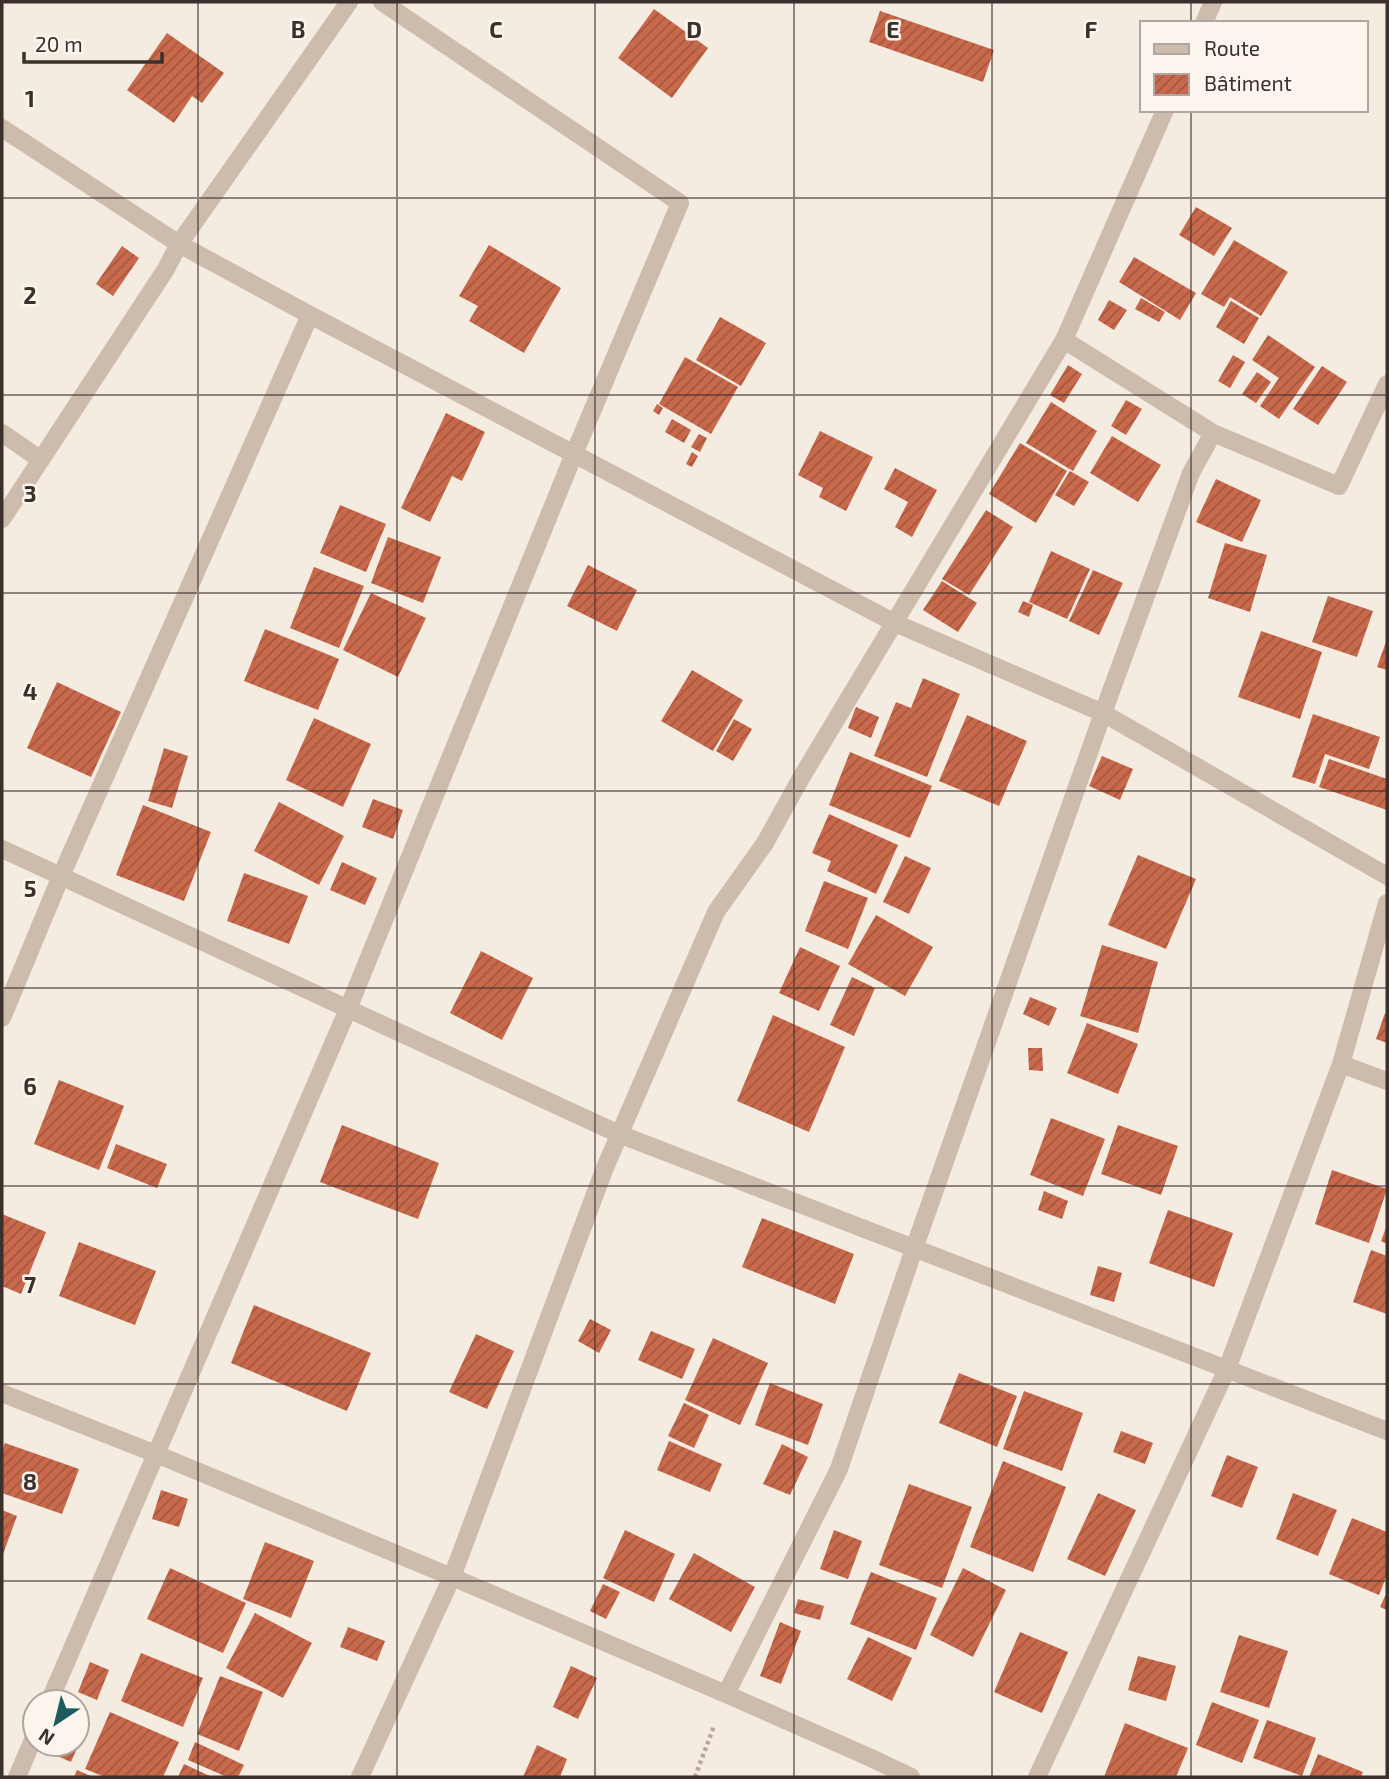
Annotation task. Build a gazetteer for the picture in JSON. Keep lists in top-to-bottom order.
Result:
{
  "legend": ["Route", "Bâtiment"],
  "scale_bar": "20 m",
  "north": "bottom left",
  "grid": {
    "columns": [
      "B",
      "C",
      "D",
      "E",
      "F"
    ],
    "rows": [
      "1",
      "2",
      "3",
      "4",
      "5",
      "6",
      "7",
      "8"
    ]
  }
}
